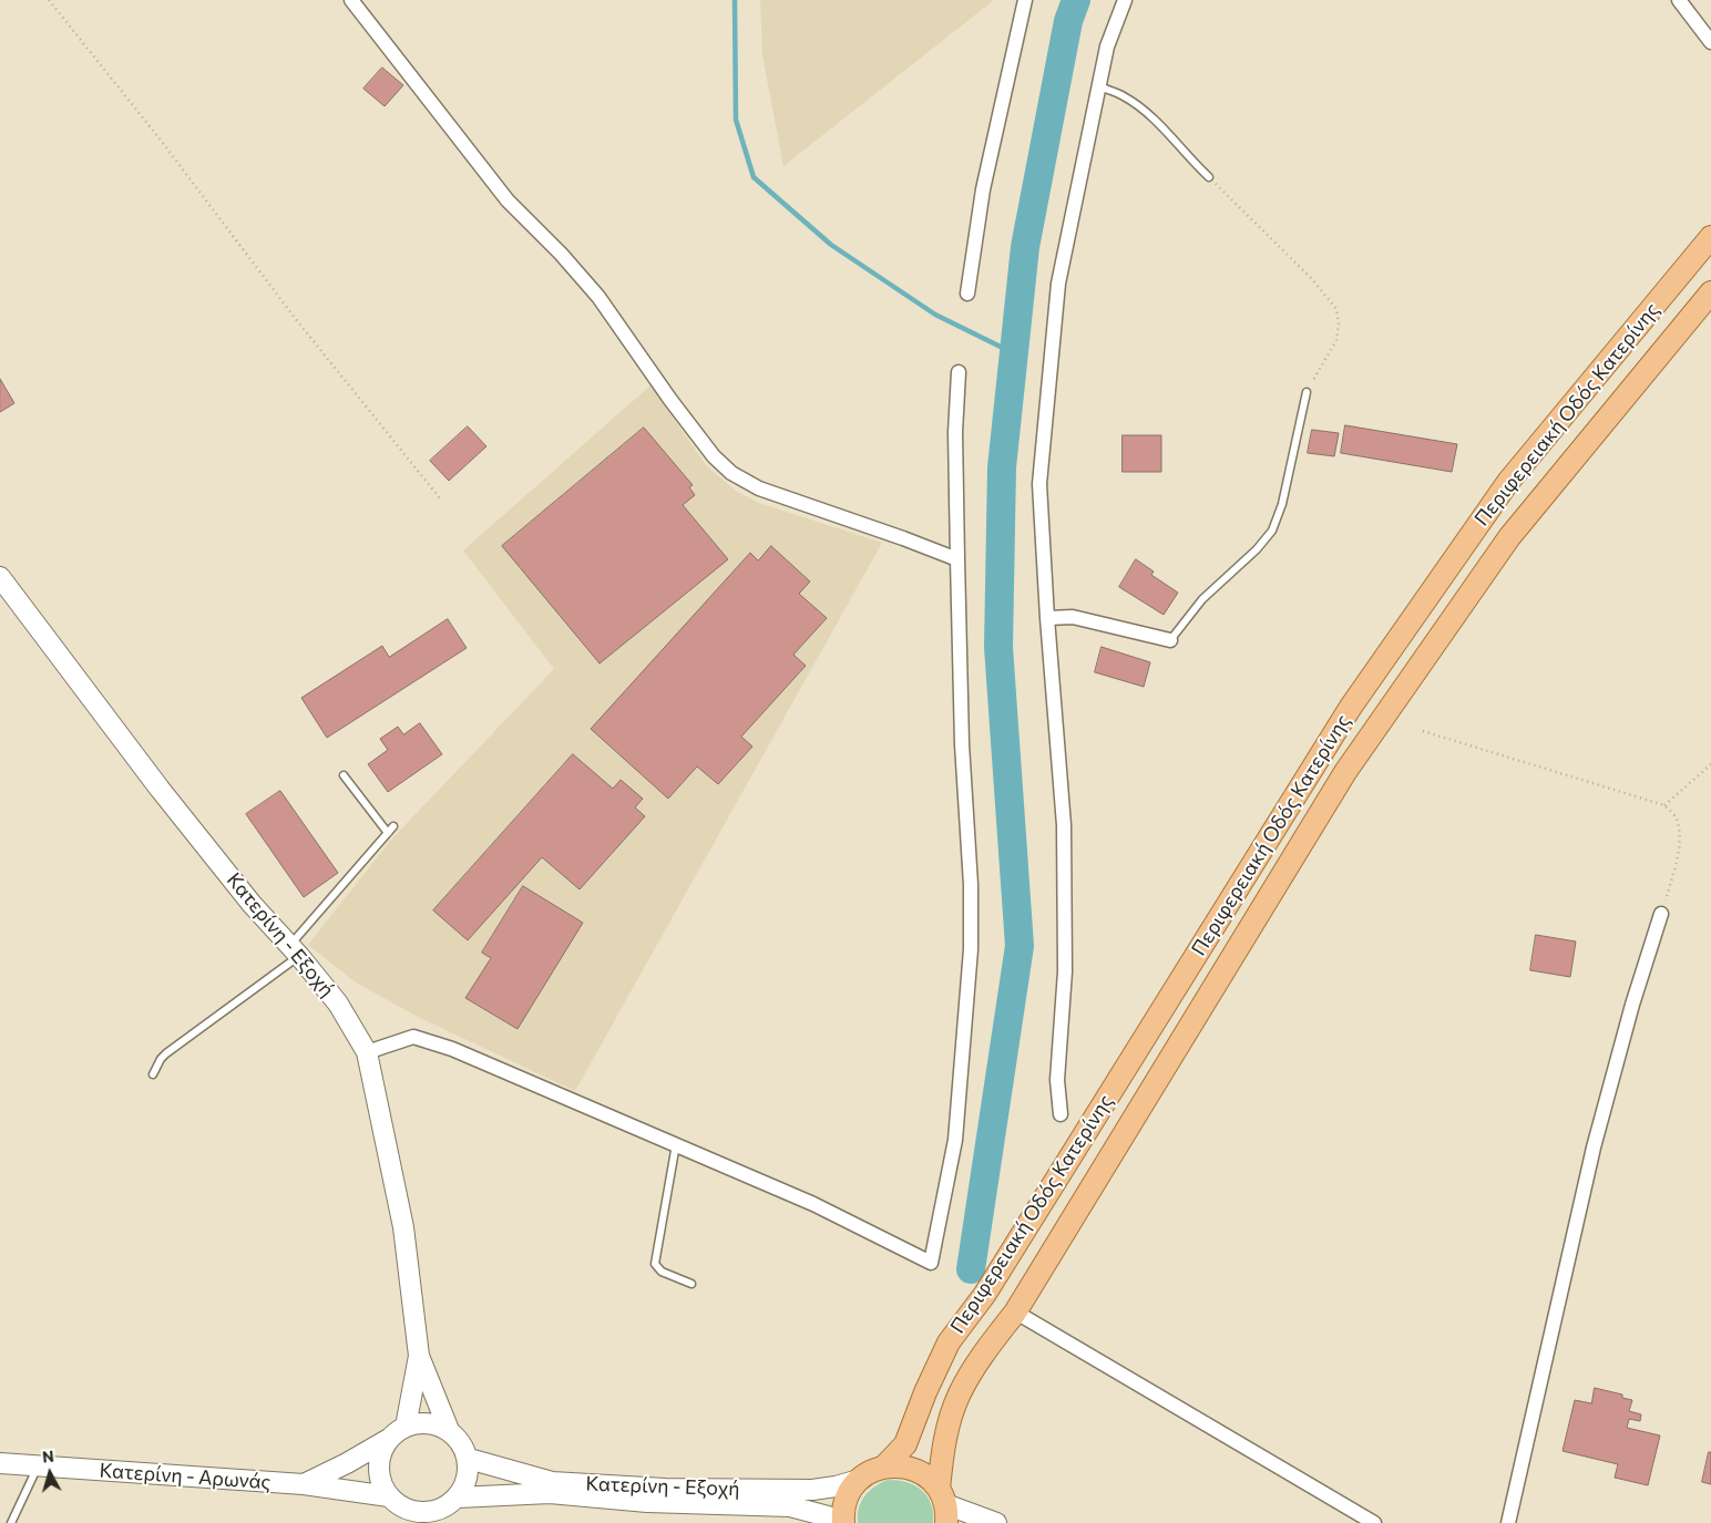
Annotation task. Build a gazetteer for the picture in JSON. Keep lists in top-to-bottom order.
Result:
{
  "streets": {
    "main road": ["Περιφερειακή Οδός Κατερίνης", "Κατερίνη - Εξοχή", "Κατερίνη - Αρωνάς"]
  },
  "crossings": [
    ["Κατερίνη - Εξοχή", "Κατερίνη - Αρωνάς"]
  ],
  "north": "top"
}
